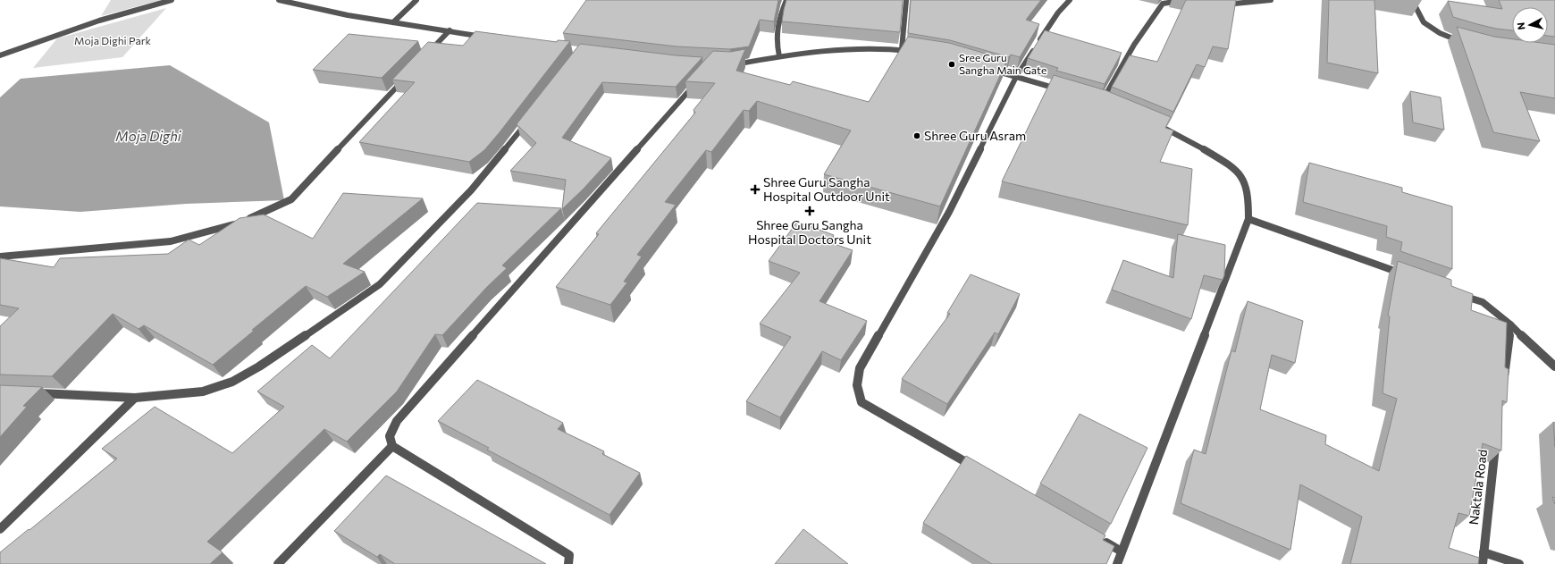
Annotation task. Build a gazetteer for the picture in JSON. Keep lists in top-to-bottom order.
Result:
{
  "streets": {
    "street": ["Naktala Road"]
  },
  "water": ["Moja Dighi"],
  "parks": ["Moja Dighi Park"],
  "places": {
    "other": ["Sree Guru Sangha Main Gate", "Shree Guru Asram"],
    "health": ["Shree Guru Sangha Hospital Outdoor Unit", "Shree Guru Sangha Hospital Doctors Unit"]
  },
  "north": "left"
}
